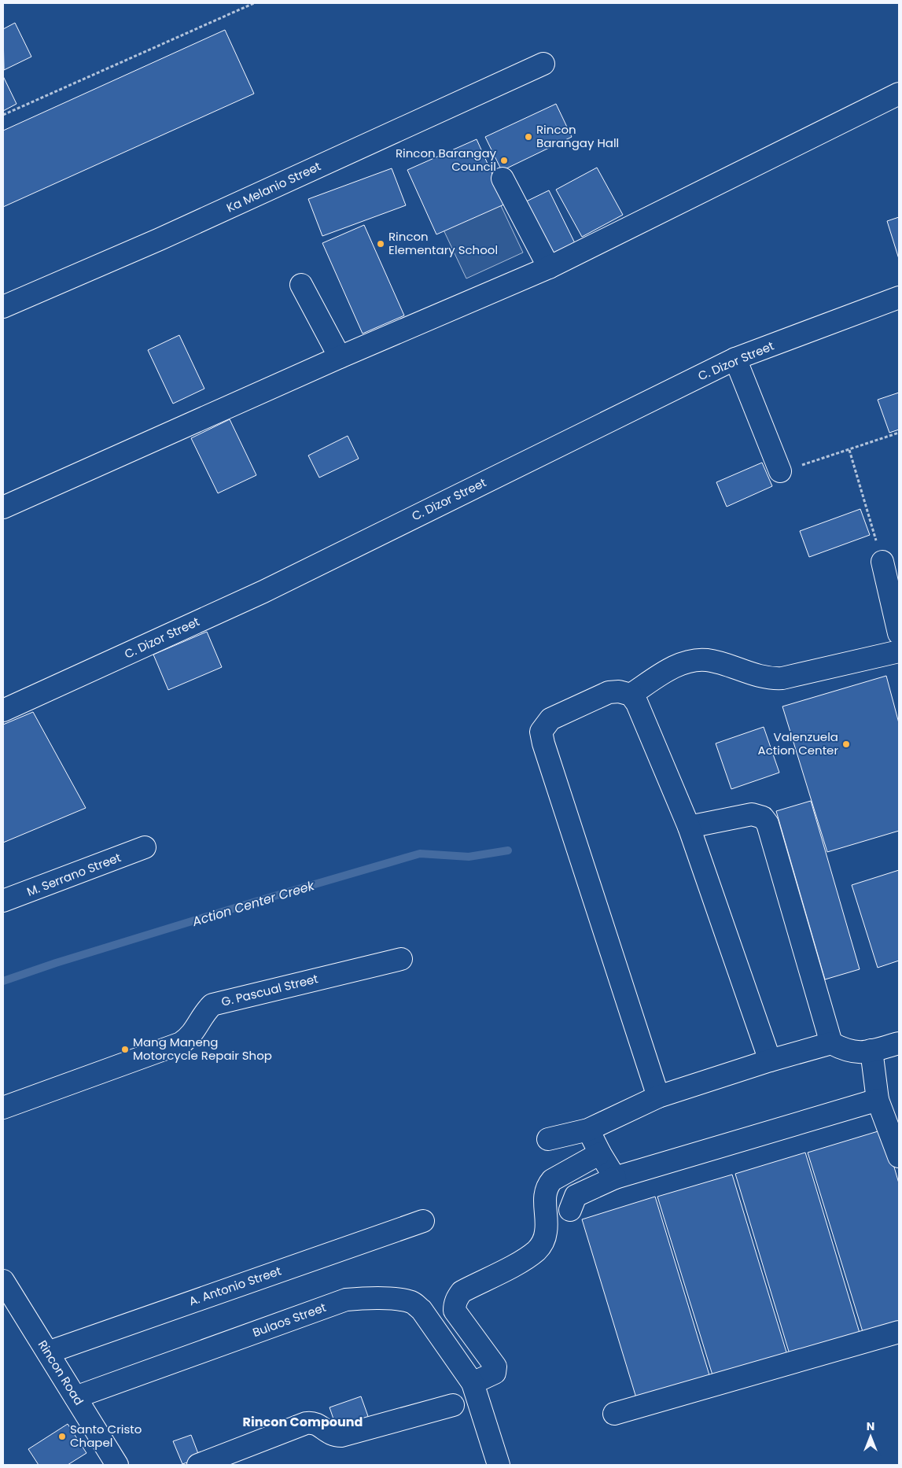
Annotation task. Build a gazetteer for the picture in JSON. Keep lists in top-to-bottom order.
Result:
{
  "streets": {
    "street": [
      "Ka Melanio Street",
      "C. Dizor Street",
      "M. Serrano Street",
      "G. Pascual Street",
      "A. Antonio Street",
      "Bulaos Street",
      "Rincon Road"
    ]
  },
  "crossings": [
    ["A. Antonio Street", "Rincon Road"],
    ["Bulaos Street", "Rincon Road"]
  ],
  "districts": ["Rincon Compound"],
  "water": ["Action Center Creek"],
  "places": [
    "Rincon Barangay Hall",
    "Rincon Barangay Council",
    "Rincon Elementary School",
    "Valenzuela Action Center",
    "Mang Maneng Motorcycle Repair Shop",
    "Santo Cristo Chapel"
  ],
  "north": "top"
}
